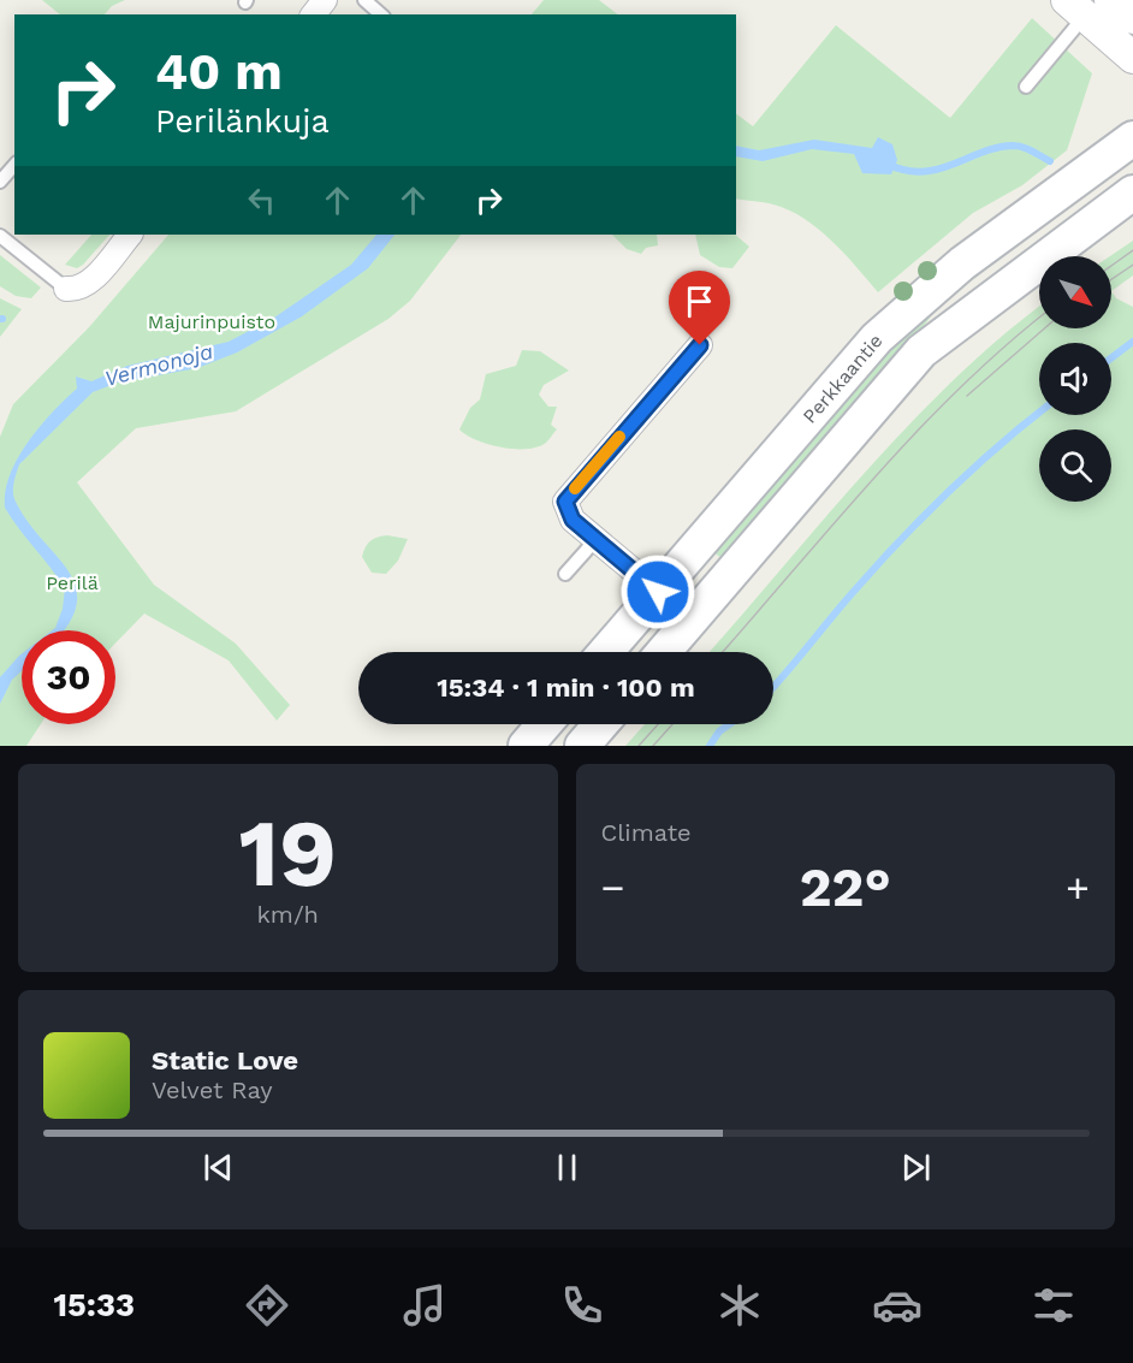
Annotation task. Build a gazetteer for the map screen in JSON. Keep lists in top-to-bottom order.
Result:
{
  "streets": {
    "main road": ["Perkkaantie"]
  },
  "water": ["Vermonoja"],
  "parks": ["Majurinpuisto", "Perilä"],
  "north": "bottom right",
  "page": {
    "turn": ["40 m", "Perilänkuja"],
    "limit": "30",
    "trip": "15:34 · 1 min · 100 m",
    "tile": [
      ["19", "km/h"],
      "Climate"
    ],
    "heat": ["−", "22°", "+"],
    "song": ["Static Love", "Velvet Ray"],
    "tabs": "15:33"
  }
}
